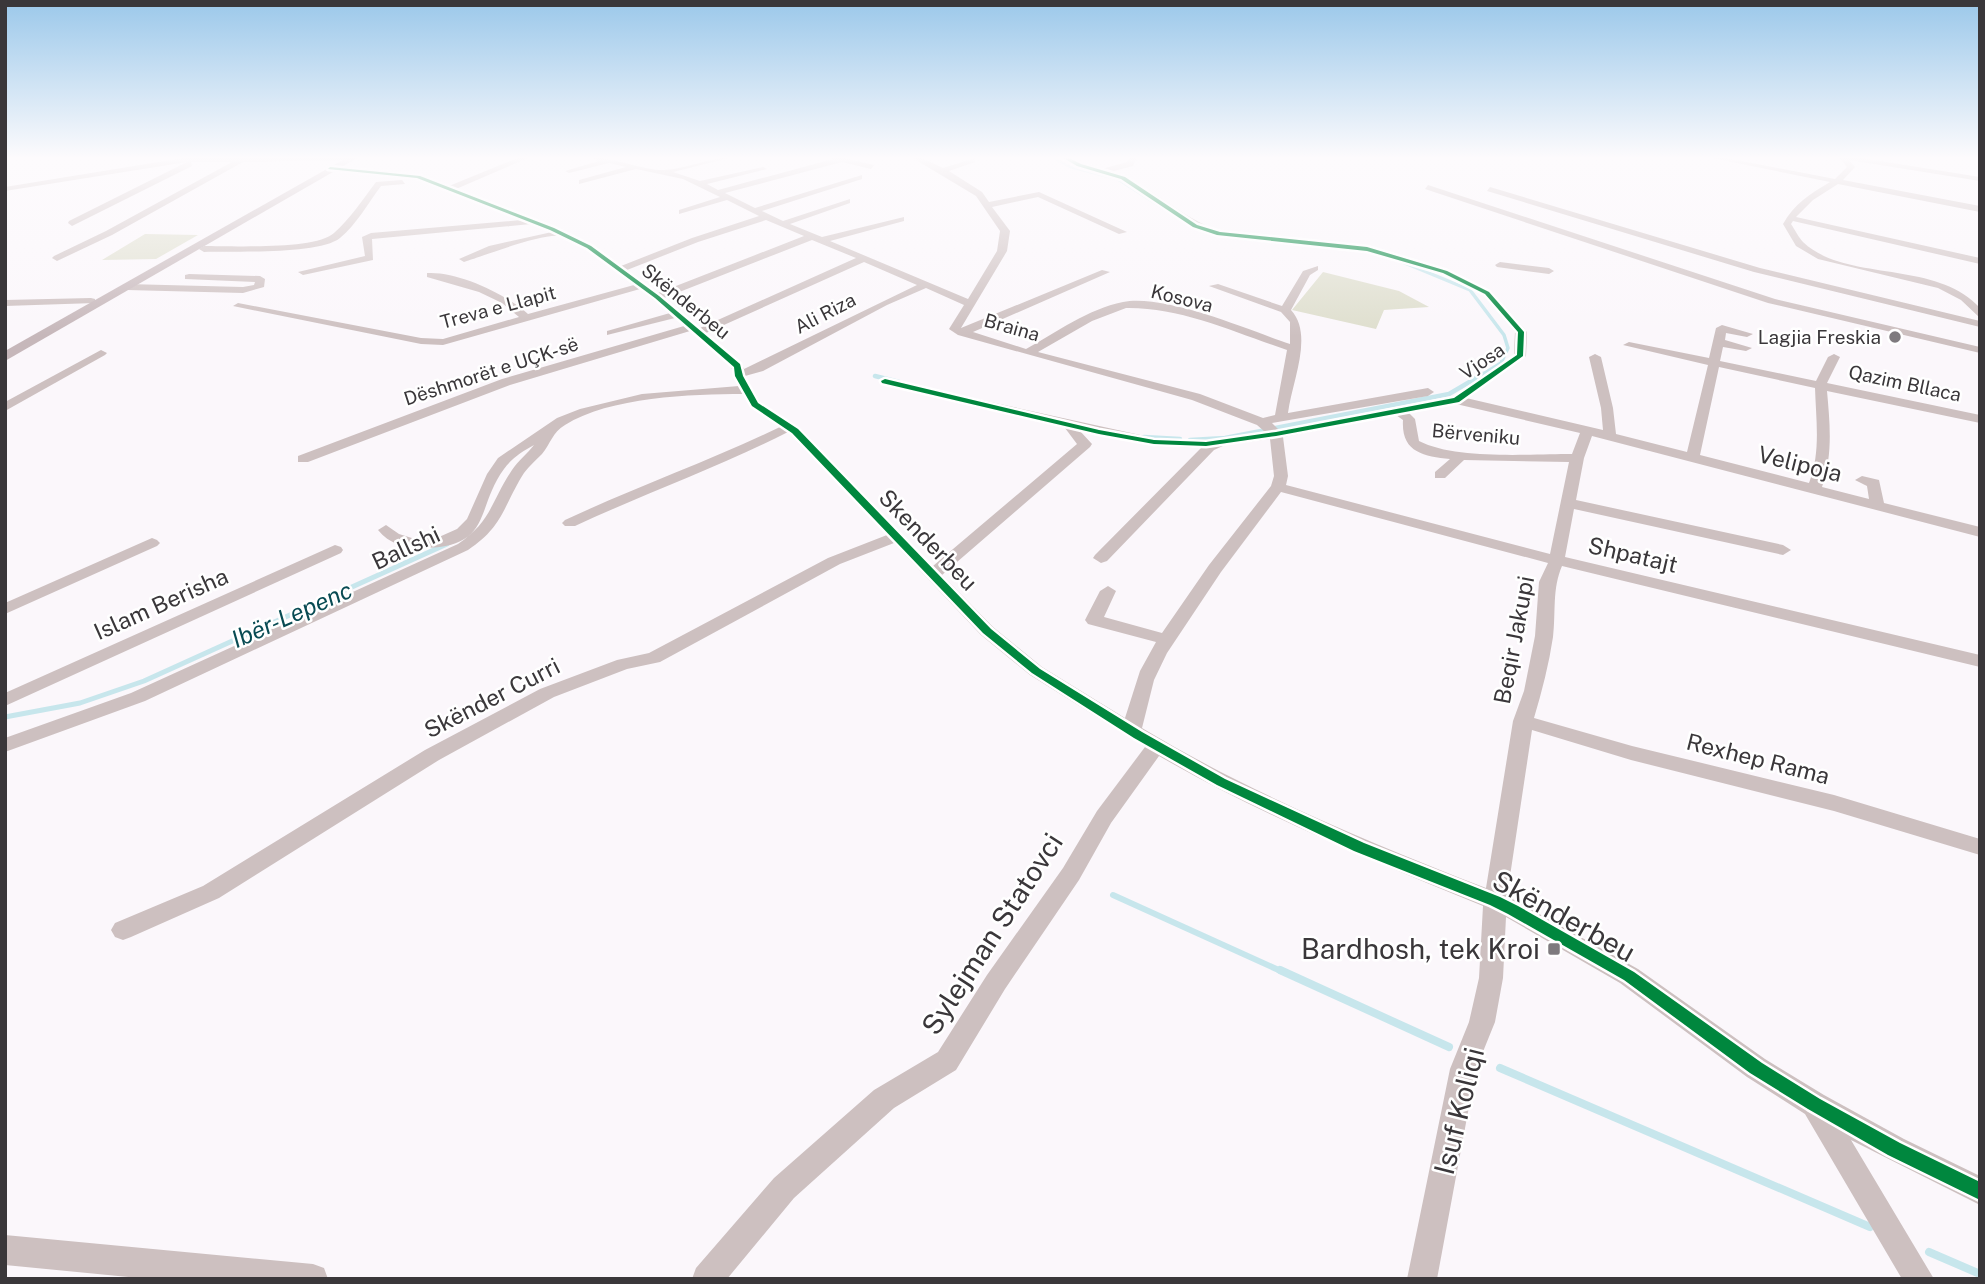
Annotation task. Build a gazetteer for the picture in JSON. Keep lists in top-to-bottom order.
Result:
{
  "streets": {
    "street": [
      "Kosova",
      "Skënderbeu",
      "Treva e Llapit",
      "Ali Riza",
      "Braina",
      "Vjosa",
      "Dëshmorët e UÇK-së",
      "Qazim Bllaca",
      "Bërveniku",
      "Velipoja",
      "Skenderbeu",
      "Ballshi",
      "Shpatajt",
      "Islam Berisha",
      "Beqir Jakupi",
      "Skënder Curri",
      "Rexhep Rama",
      "Sylejman Statovci",
      "Isuf Koliqi"
    ]
  },
  "crossings": [
    ["Kosova", "Braina"],
    ["Skënderbeu", "Treva e Llapit"],
    ["Skënderbeu", "Ali Riza"],
    ["Skënderbeu", "Dëshmorët e UÇK-së"],
    ["Skënderbeu", "Skenderbeu"],
    ["Skënderbeu", "Ballshi"],
    ["Skënderbeu", "Beqir Jakupi"],
    ["Skënderbeu", "Sylejman Statovci"],
    ["Skënderbeu", "Isuf Koliqi"],
    ["Ali Riza", "Ballshi"],
    ["Braina", "Vjosa"],
    ["Vjosa", "Bërveniku"],
    ["Vjosa", "Velipoja"],
    ["Bërveniku", "Beqir Jakupi"],
    ["Velipoja", "Beqir Jakupi"],
    ["Skenderbeu", "Skënder Curri"],
    ["Shpatajt", "Beqir Jakupi"],
    ["Beqir Jakupi", "Rexhep Rama"],
    ["Beqir Jakupi", "Isuf Koliqi"]
  ],
  "water": ["Ibër-Lepenc"],
  "places": {
    "other": ["Lagjia Freskia"],
    "transit": ["Bardhosh, tek Kroi"]
  }
}
